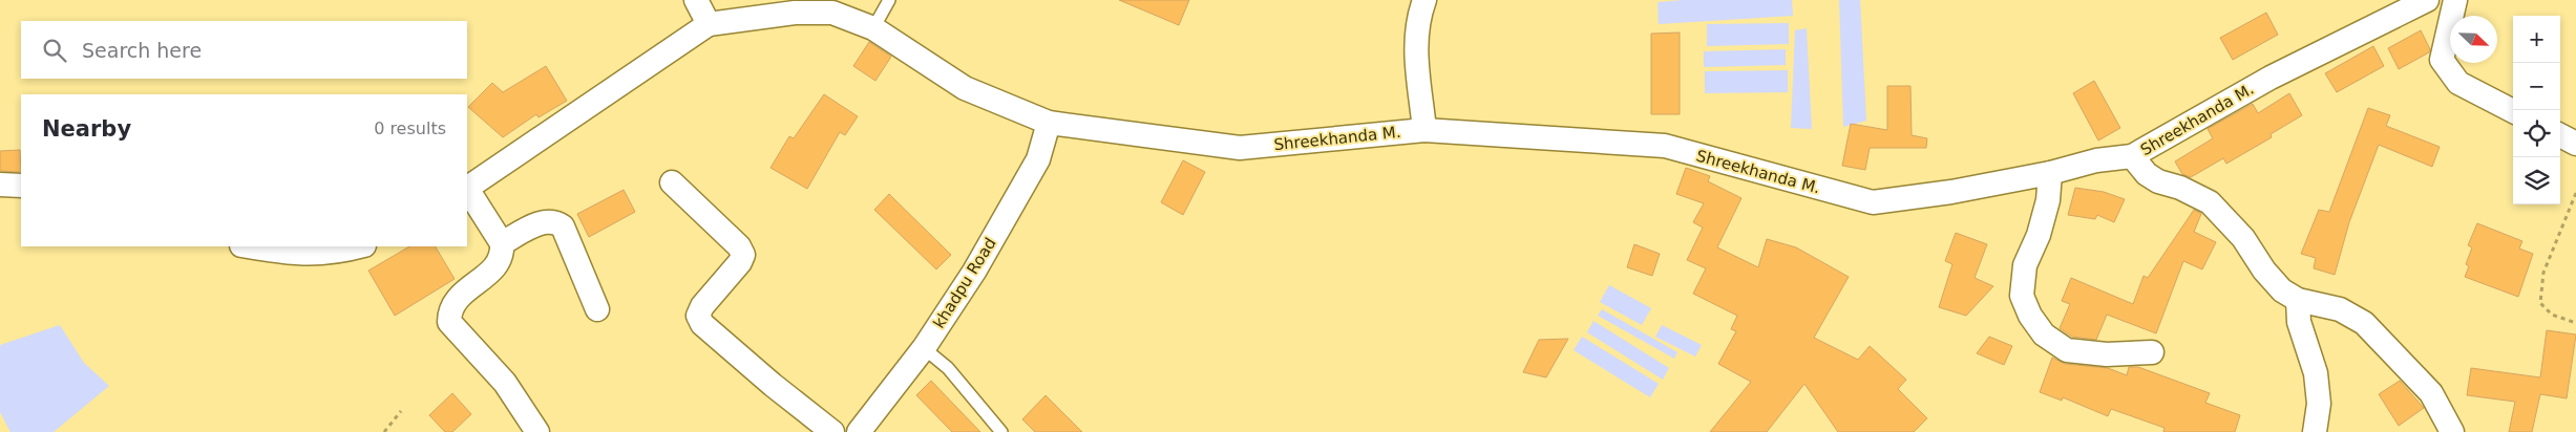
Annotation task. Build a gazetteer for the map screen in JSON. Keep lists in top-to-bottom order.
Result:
{
  "streets": {
    "street": ["Shreekhanda M.", "khadpu Road"]
  },
  "crossings": [
    ["Shreekhanda M.", "khadpu Road"]
  ],
  "north": "bottom right",
  "page": {
    "map_buttons": ["+", "−"],
    "search": "Search here",
    "heading": ["Nearby", "0 results"]
  }
}
